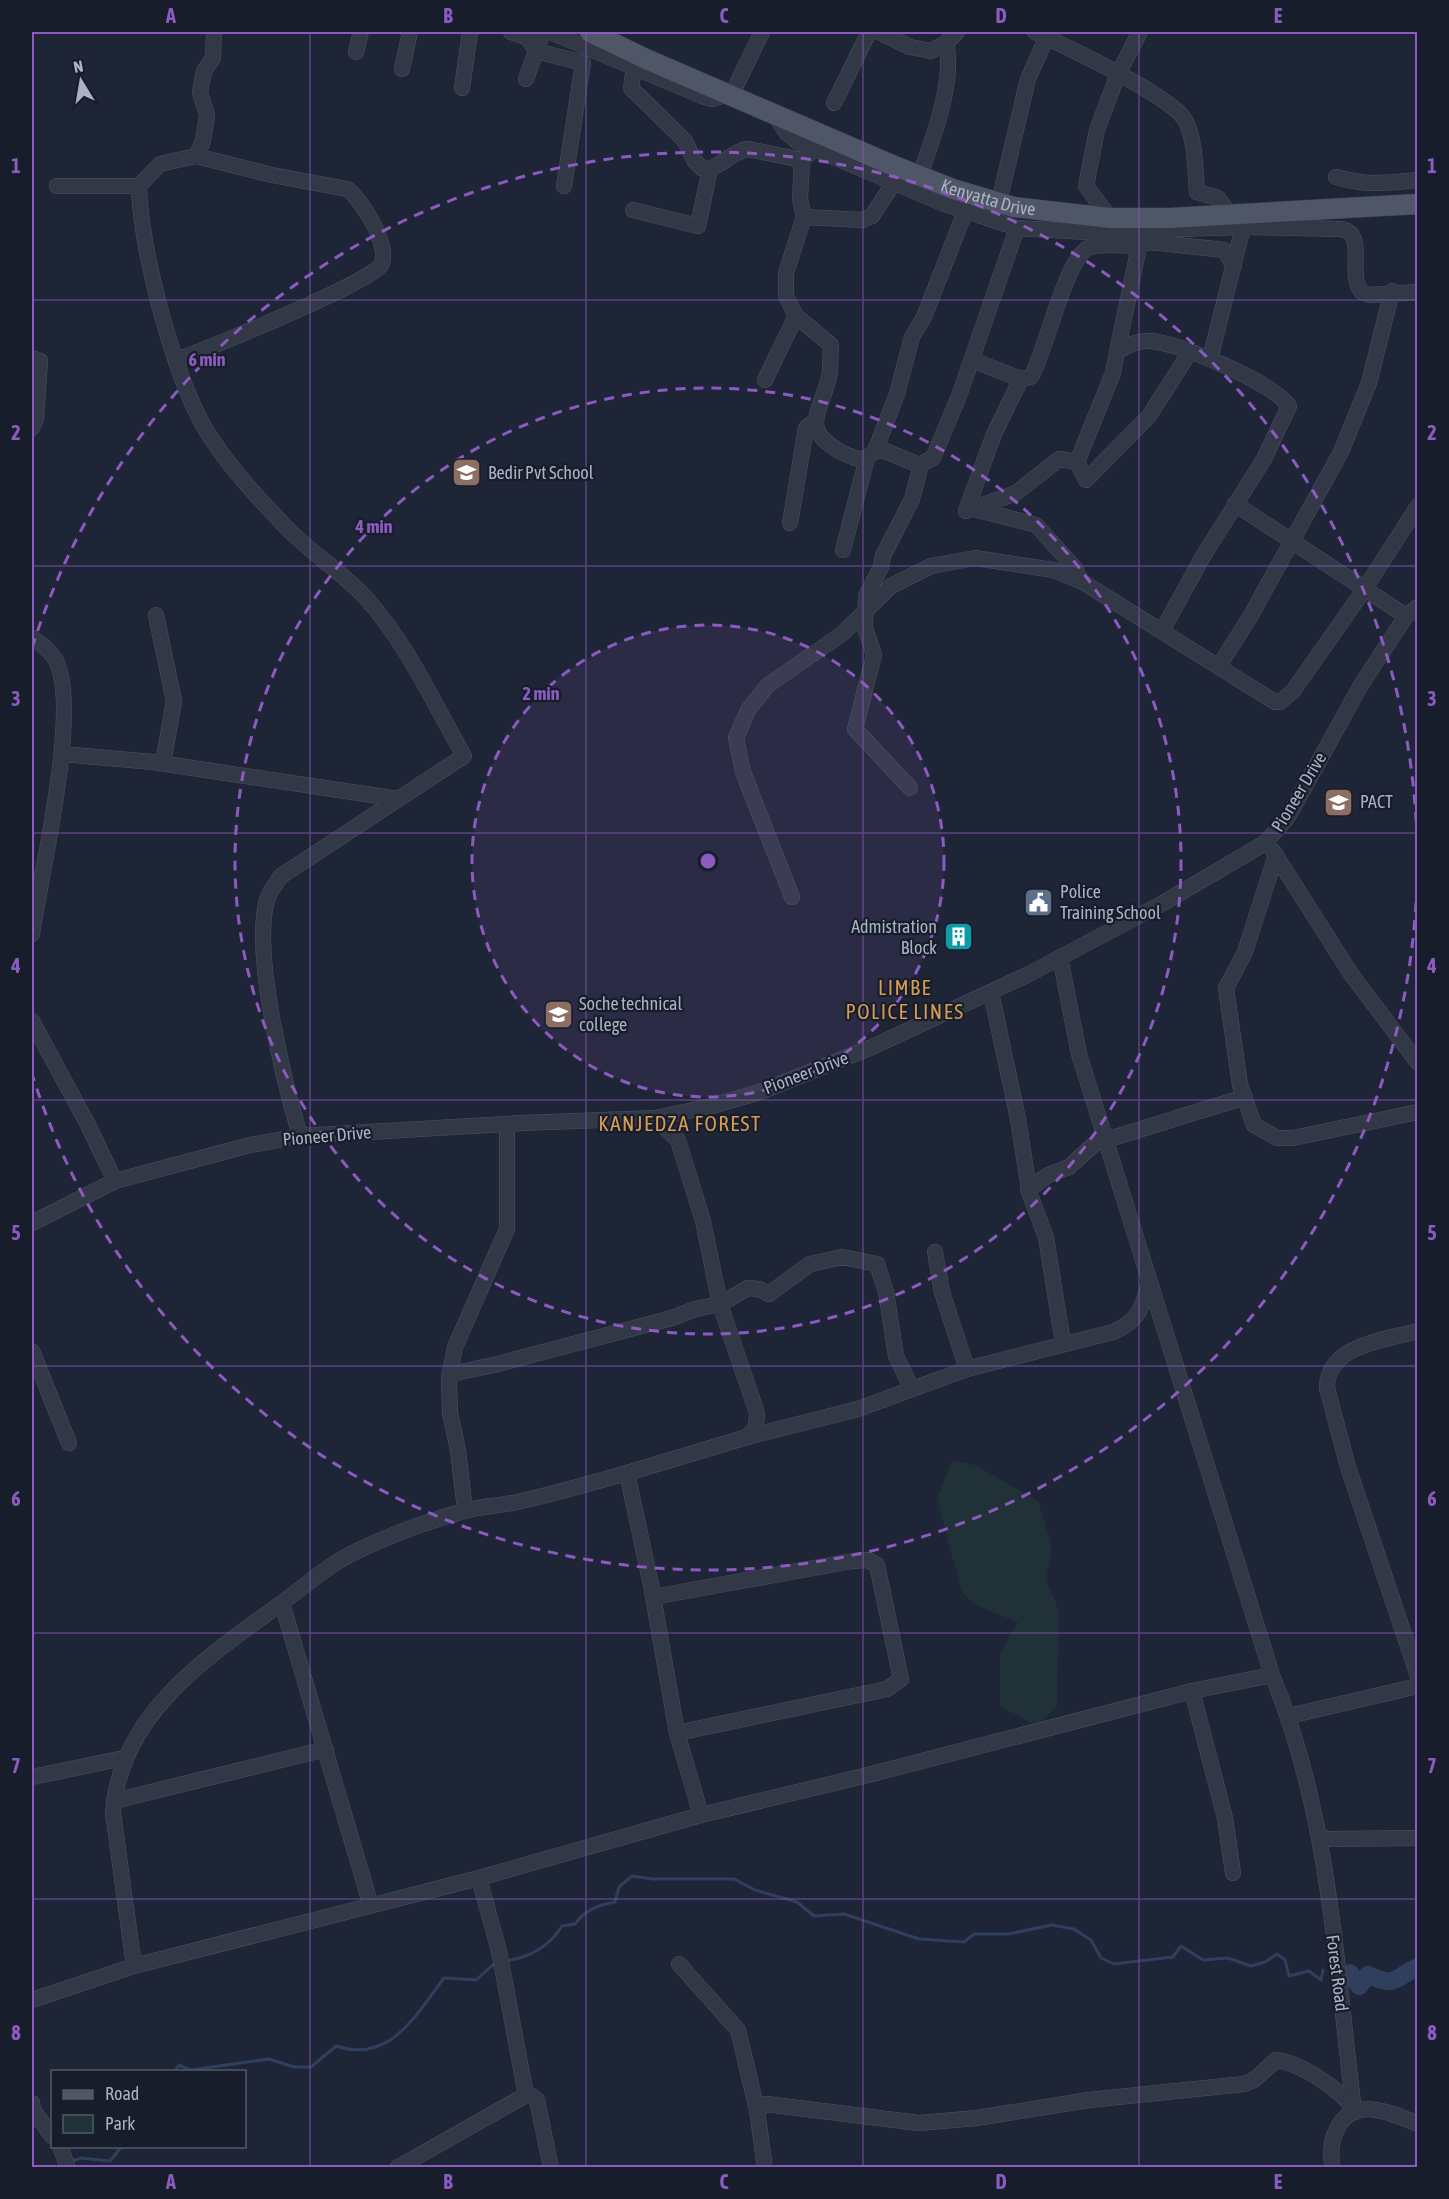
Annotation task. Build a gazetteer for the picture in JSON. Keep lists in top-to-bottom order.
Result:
{
  "streets": {
    "main road": ["Kenyatta Drive"],
    "street": ["Pioneer Drive", "Forest Road"]
  },
  "crossings": [
    ["Pioneer Drive", "Forest Road"]
  ],
  "districts": ["LIMBE POLICE LINES", "KANJEDZA FOREST"],
  "places": {
    "school or university": ["Bedir Pvt School", "PACT", "Soche technical college"],
    "public building": ["Police Training School"],
    "building": ["Admistration Block"]
  },
  "legend": ["Road", "Park"],
  "north": "top",
  "grid": {
    "columns": [
      "A",
      "B",
      "C",
      "D",
      "E"
    ],
    "rows": [
      "1",
      "2",
      "3",
      "4",
      "5",
      "6",
      "7",
      "8"
    ]
  },
  "rings": ["6 min", "4 min", "2 min"]
}
